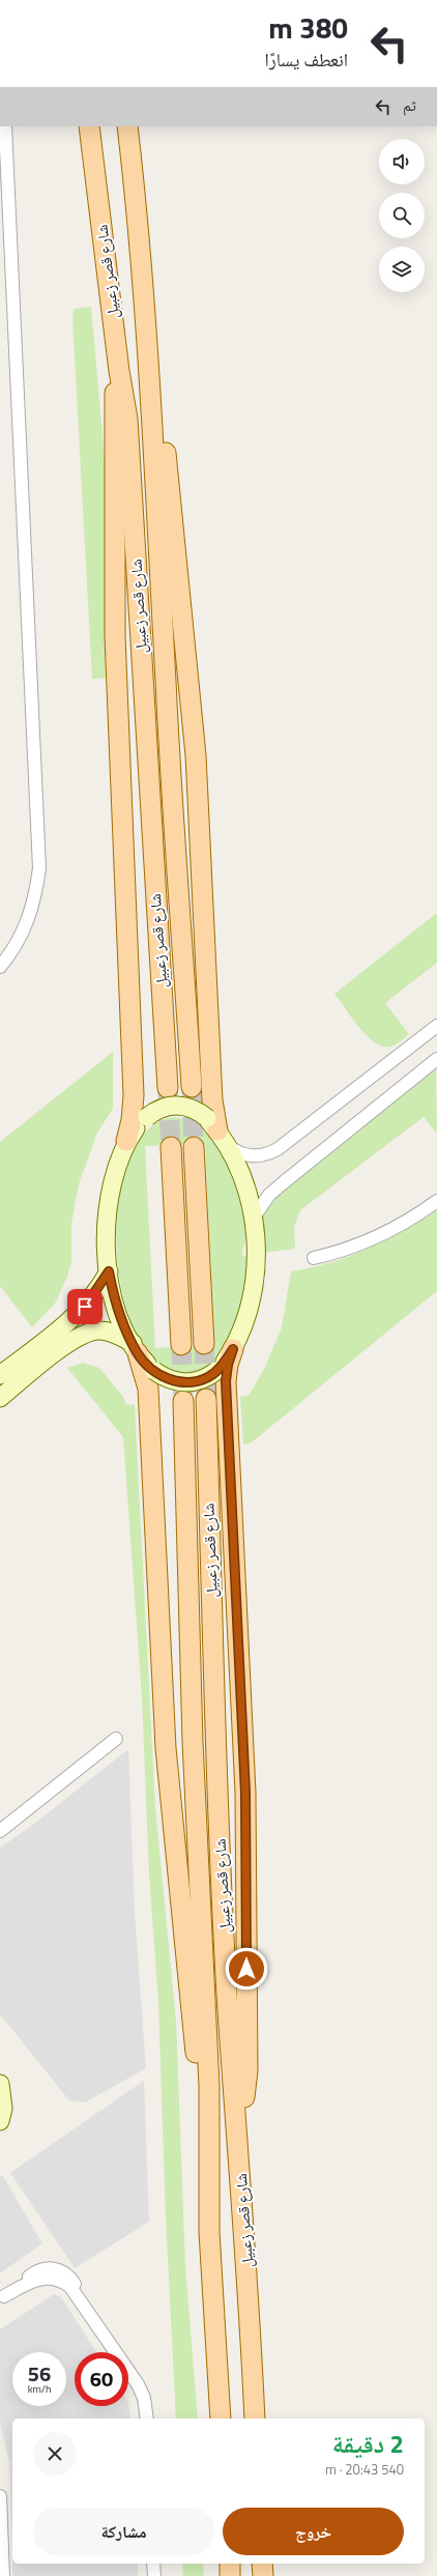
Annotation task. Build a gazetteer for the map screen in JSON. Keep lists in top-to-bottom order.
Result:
{
  "streets": {
    "main road": ["شارع قصر زعبيل"]
  },
  "page": {
    "turn": ["380 m", "انعطف يسارًا"],
    "then": "ثم",
    "speed": "56 km/h",
    "limit": "60",
    "heading": ["2 دقيقة", "540 m · 20:43"],
    "buttons": ["خروج", "مشاركة"]
  }
}
